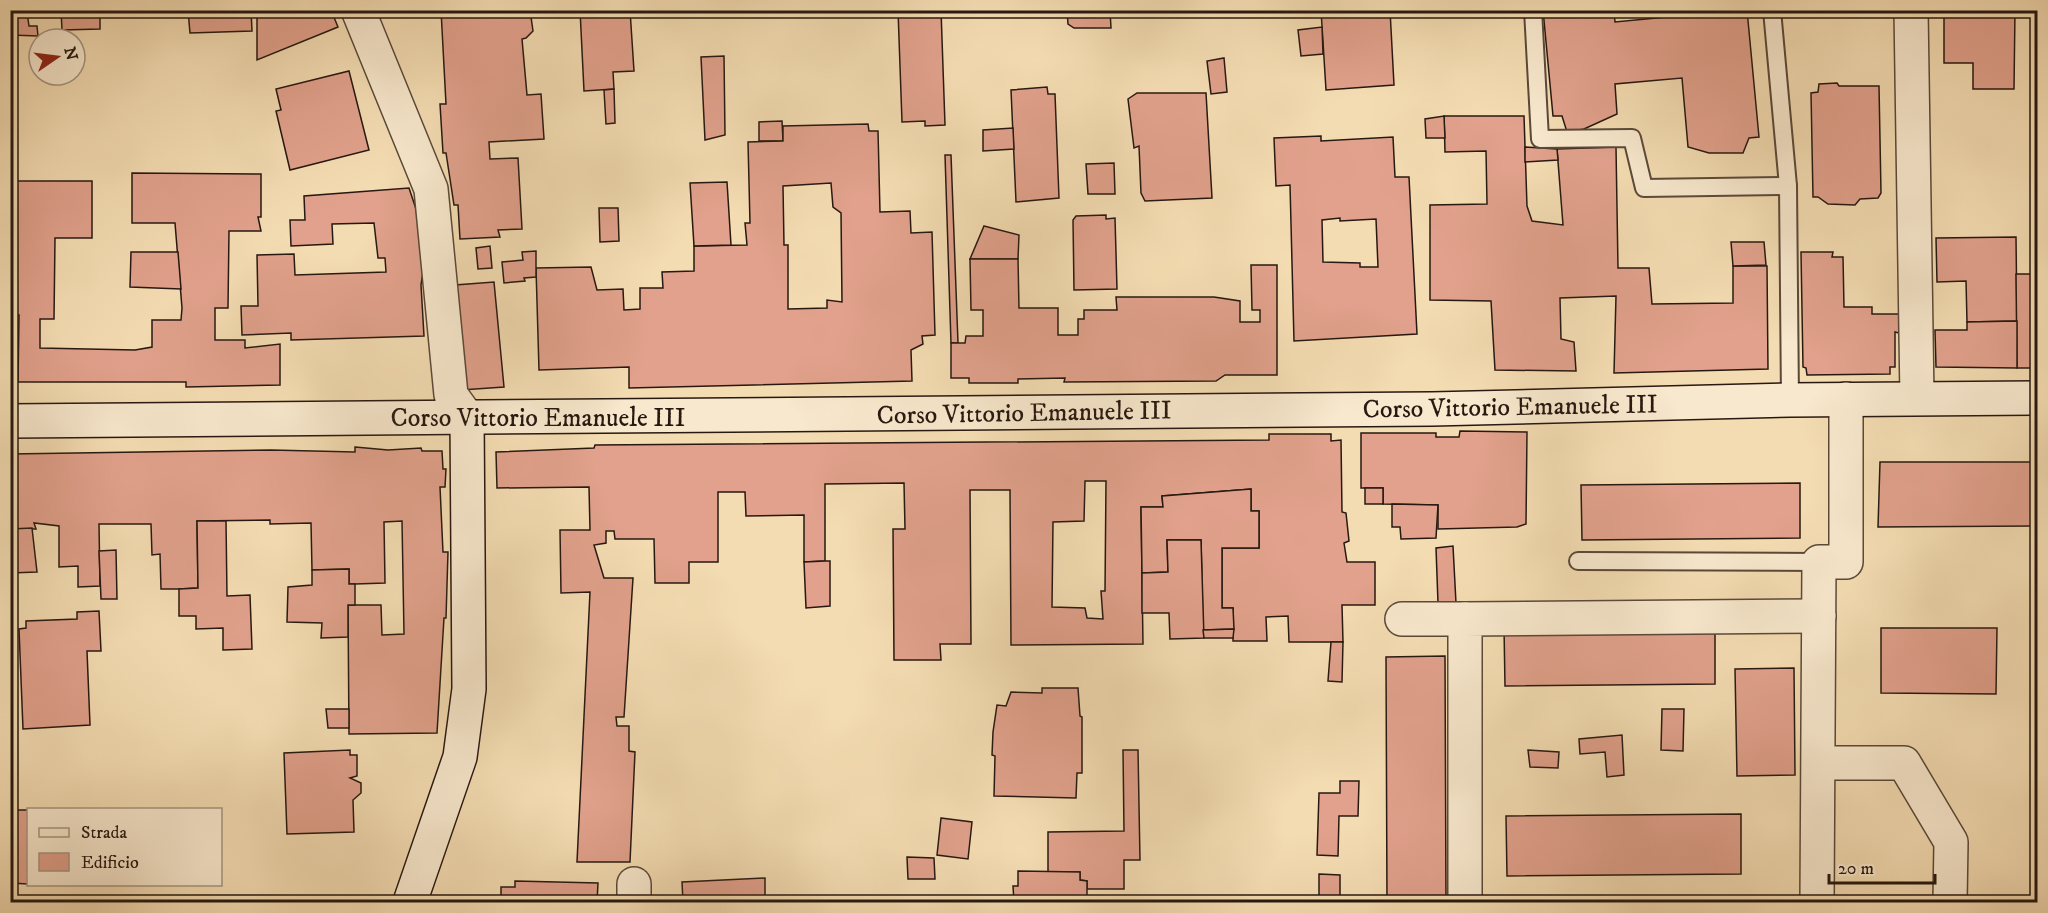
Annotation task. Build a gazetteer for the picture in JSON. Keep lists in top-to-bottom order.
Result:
{
  "streets": {
    "street": ["Corso Vittorio Emanuele III"]
  },
  "legend": ["Strada", "Edificio"],
  "scale_bar": "20 m",
  "north": "right"
}
